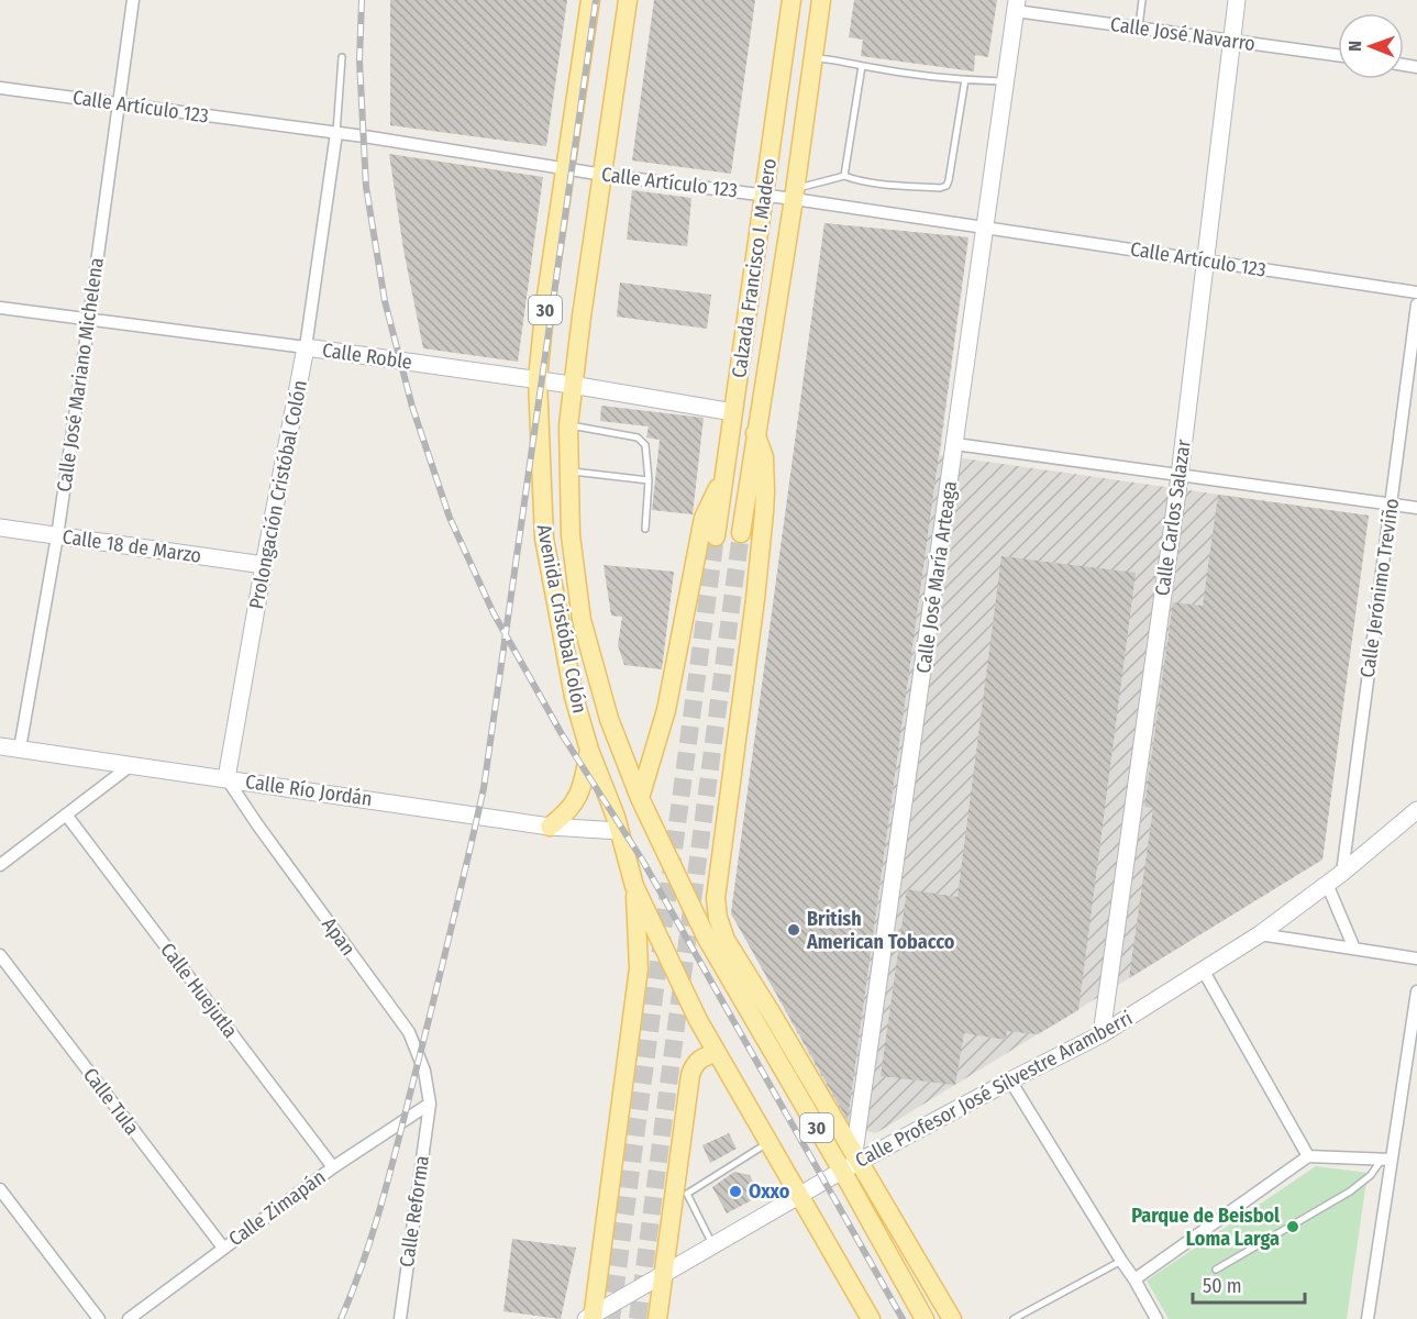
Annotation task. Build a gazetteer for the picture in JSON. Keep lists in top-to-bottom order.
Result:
{
  "streets": {
    "main road": ["Calzada Francisco I. Madero", "30", "Avenida Cristóbal Colón"],
    "street": [
      "Calle José Navarro",
      "Calle Artículo 123",
      "Calle Roble",
      "Calle José Mariano Michelena",
      "Prolongación Cristóbal Colón",
      "Calle Carlos Salazar",
      "Calle 18 de Marzo",
      "Calle José María Arteaga",
      "Calle Jerónimo Treviño",
      "Calle Río Jordán",
      "Apan",
      "Calle Huejutla",
      "Calle Profesor José Silvestre Aramberri",
      "Calle Tula",
      "Calle Zimapán",
      "Calle Reforma"
    ]
  },
  "crossings": [
    ["Calle José Navarro", "Calle Carlos Salazar"],
    ["Calle José Navarro", "Calle José María Arteaga"],
    ["Calle Artículo 123", "Calzada Francisco I. Madero"],
    ["Calle Artículo 123", "Calle José Mariano Michelena"],
    ["Calle Artículo 123", "Prolongación Cristóbal Colón"],
    ["Calle Artículo 123", "Calle Carlos Salazar"],
    ["Calle Artículo 123", "Calle José María Arteaga"],
    ["Calle Artículo 123", "Avenida Cristóbal Colón"],
    ["Calzada Francisco I. Madero", "Calle Roble"],
    ["30", "Calle José María Arteaga"],
    ["30", "Avenida Cristóbal Colón"],
    ["30", "Calle Profesor José Silvestre Aramberri"],
    ["Calle Roble", "Calle José Mariano Michelena"],
    ["Calle Roble", "Prolongación Cristóbal Colón"],
    ["Calle Roble", "Avenida Cristóbal Colón"],
    ["Calle José Mariano Michelena", "Calle 18 de Marzo"],
    ["Calle José Mariano Michelena", "Calle Río Jordán"],
    ["Prolongación Cristóbal Colón", "Calle 18 de Marzo"],
    ["Prolongación Cristóbal Colón", "Calle Río Jordán"],
    ["Prolongación Cristóbal Colón", "Apan"],
    ["Calle Carlos Salazar", "Calle Profesor José Silvestre Aramberri"],
    ["Calle José María Arteaga", "Avenida Cristóbal Colón"],
    ["Calle José María Arteaga", "Calle Profesor José Silvestre Aramberri"],
    ["Calle Jerónimo Treviño", "Calle Profesor José Silvestre Aramberri"],
    ["Avenida Cristóbal Colón", "Calle Río Jordán"],
    ["Avenida Cristóbal Colón", "Calle Profesor José Silvestre Aramberri"],
    ["Calle Río Jordán", "Apan"],
    ["Apan", "Calle Zimapán"],
    ["Apan", "Calle Reforma"],
    ["Calle Huejutla", "Calle Zimapán"],
    ["Calle Tula", "Calle Zimapán"],
    ["Calle Zimapán", "Calle Reforma"]
  ],
  "places": ["British American Tobacco", "Oxxo", "Parque de Beisbol Loma Larga"],
  "scale_bar": "50 m",
  "north": "left"
}
